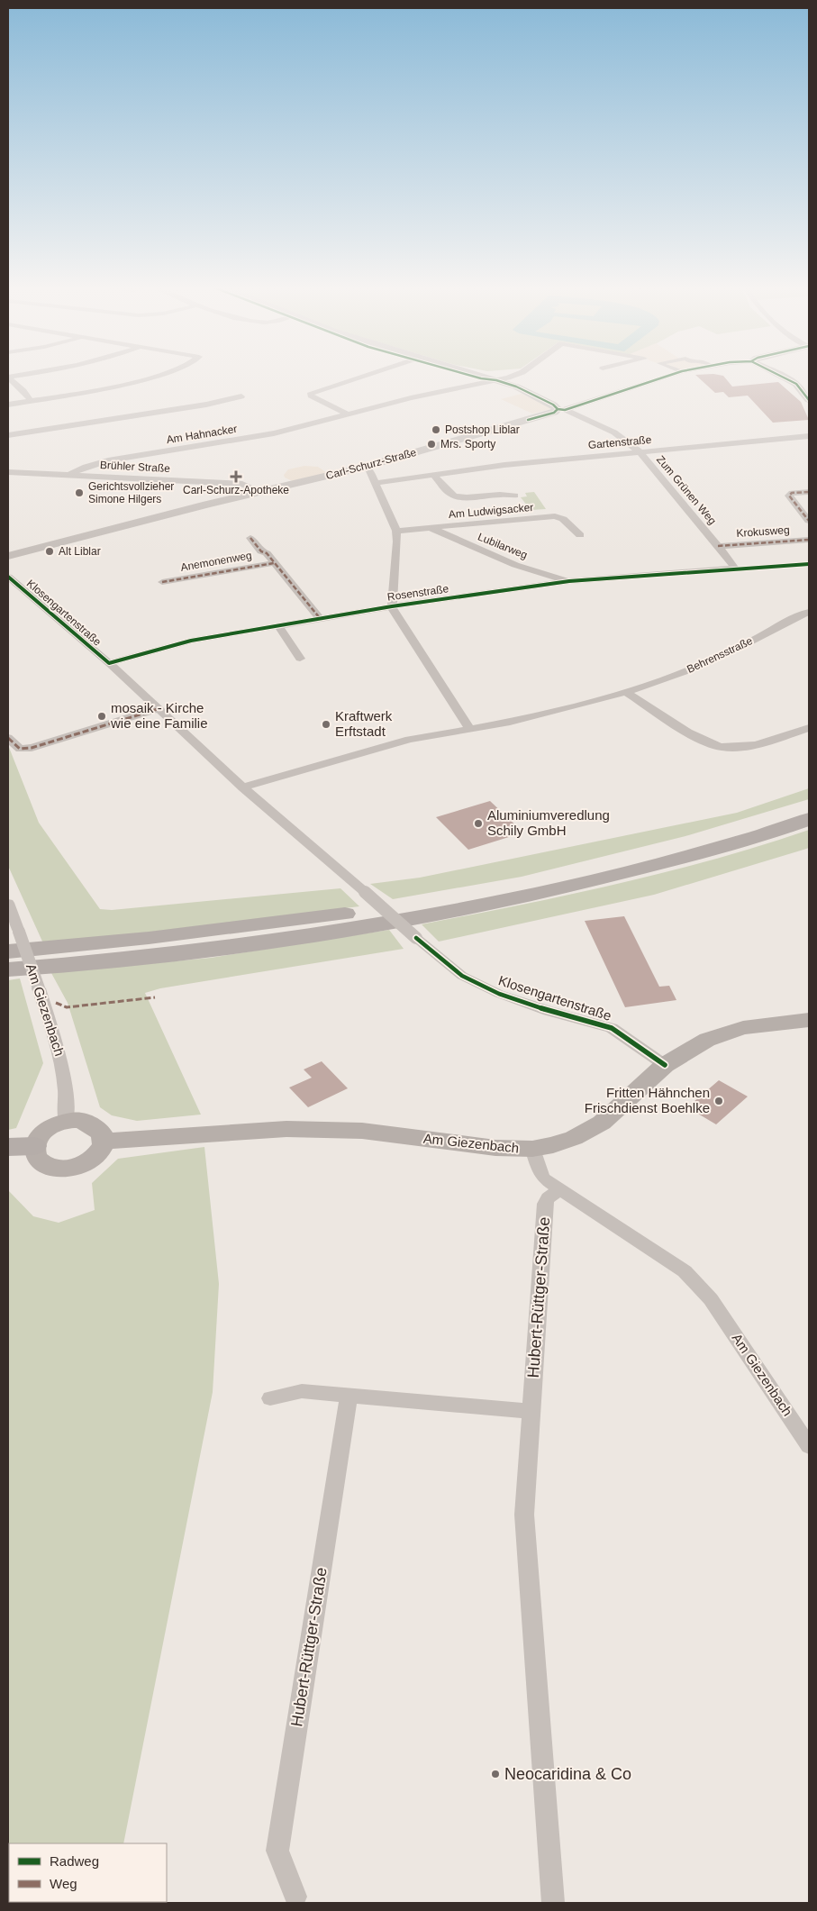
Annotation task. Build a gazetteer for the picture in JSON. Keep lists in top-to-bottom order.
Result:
{
  "streets": {
    "main road": ["Am Giezenbach"],
    "street": [
      "Am Hahnacker",
      "Gartenstraße",
      "Carl-Schurz-Straße",
      "Brühler Straße",
      "Zum Grünen Weg",
      "Am Ludwigsacker",
      "Krokusweg",
      "Lubilarweg",
      "Anemonenweg",
      "Rosenstraße",
      "Klosengartenstraße",
      "Behrensstraße",
      "Hubert-Rüttger-Straße"
    ]
  },
  "crossings": [
    ["Am Hahnacker", "Brühler Straße"],
    ["Gartenstraße", "Zum Grünen Weg"],
    ["Carl-Schurz-Straße", "Brühler Straße"],
    ["Carl-Schurz-Straße", "Zum Grünen Weg"],
    ["Zum Grünen Weg", "Krokusweg"],
    ["Zum Grünen Weg", "Rosenstraße"],
    ["Am Ludwigsacker", "Lubilarweg"],
    ["Lubilarweg", "Rosenstraße"],
    ["Anemonenweg", "Rosenstraße"],
    ["Rosenstraße", "Klosengartenstraße"],
    ["Klosengartenstraße", "Behrensstraße"],
    ["Am Giezenbach", "Hubert-Rüttger-Straße"]
  ],
  "places": {
    "other": [
      "Postshop Liblar",
      "Mrs. Sporty",
      "Gerichtsvollzieher Simone Hilgers",
      "Alt Liblar",
      "mosaik - Kirche wie eine Familie",
      "Kraftwerk Erftstadt",
      "Aluminiumveredlung Schily GmbH",
      "Fritten Hähnchen Frischdienst Boehlke",
      "Neocaridina & Co"
    ],
    "health": ["Carl-Schurz-Apotheke"]
  },
  "legend": ["Radweg", "Weg"]
}
